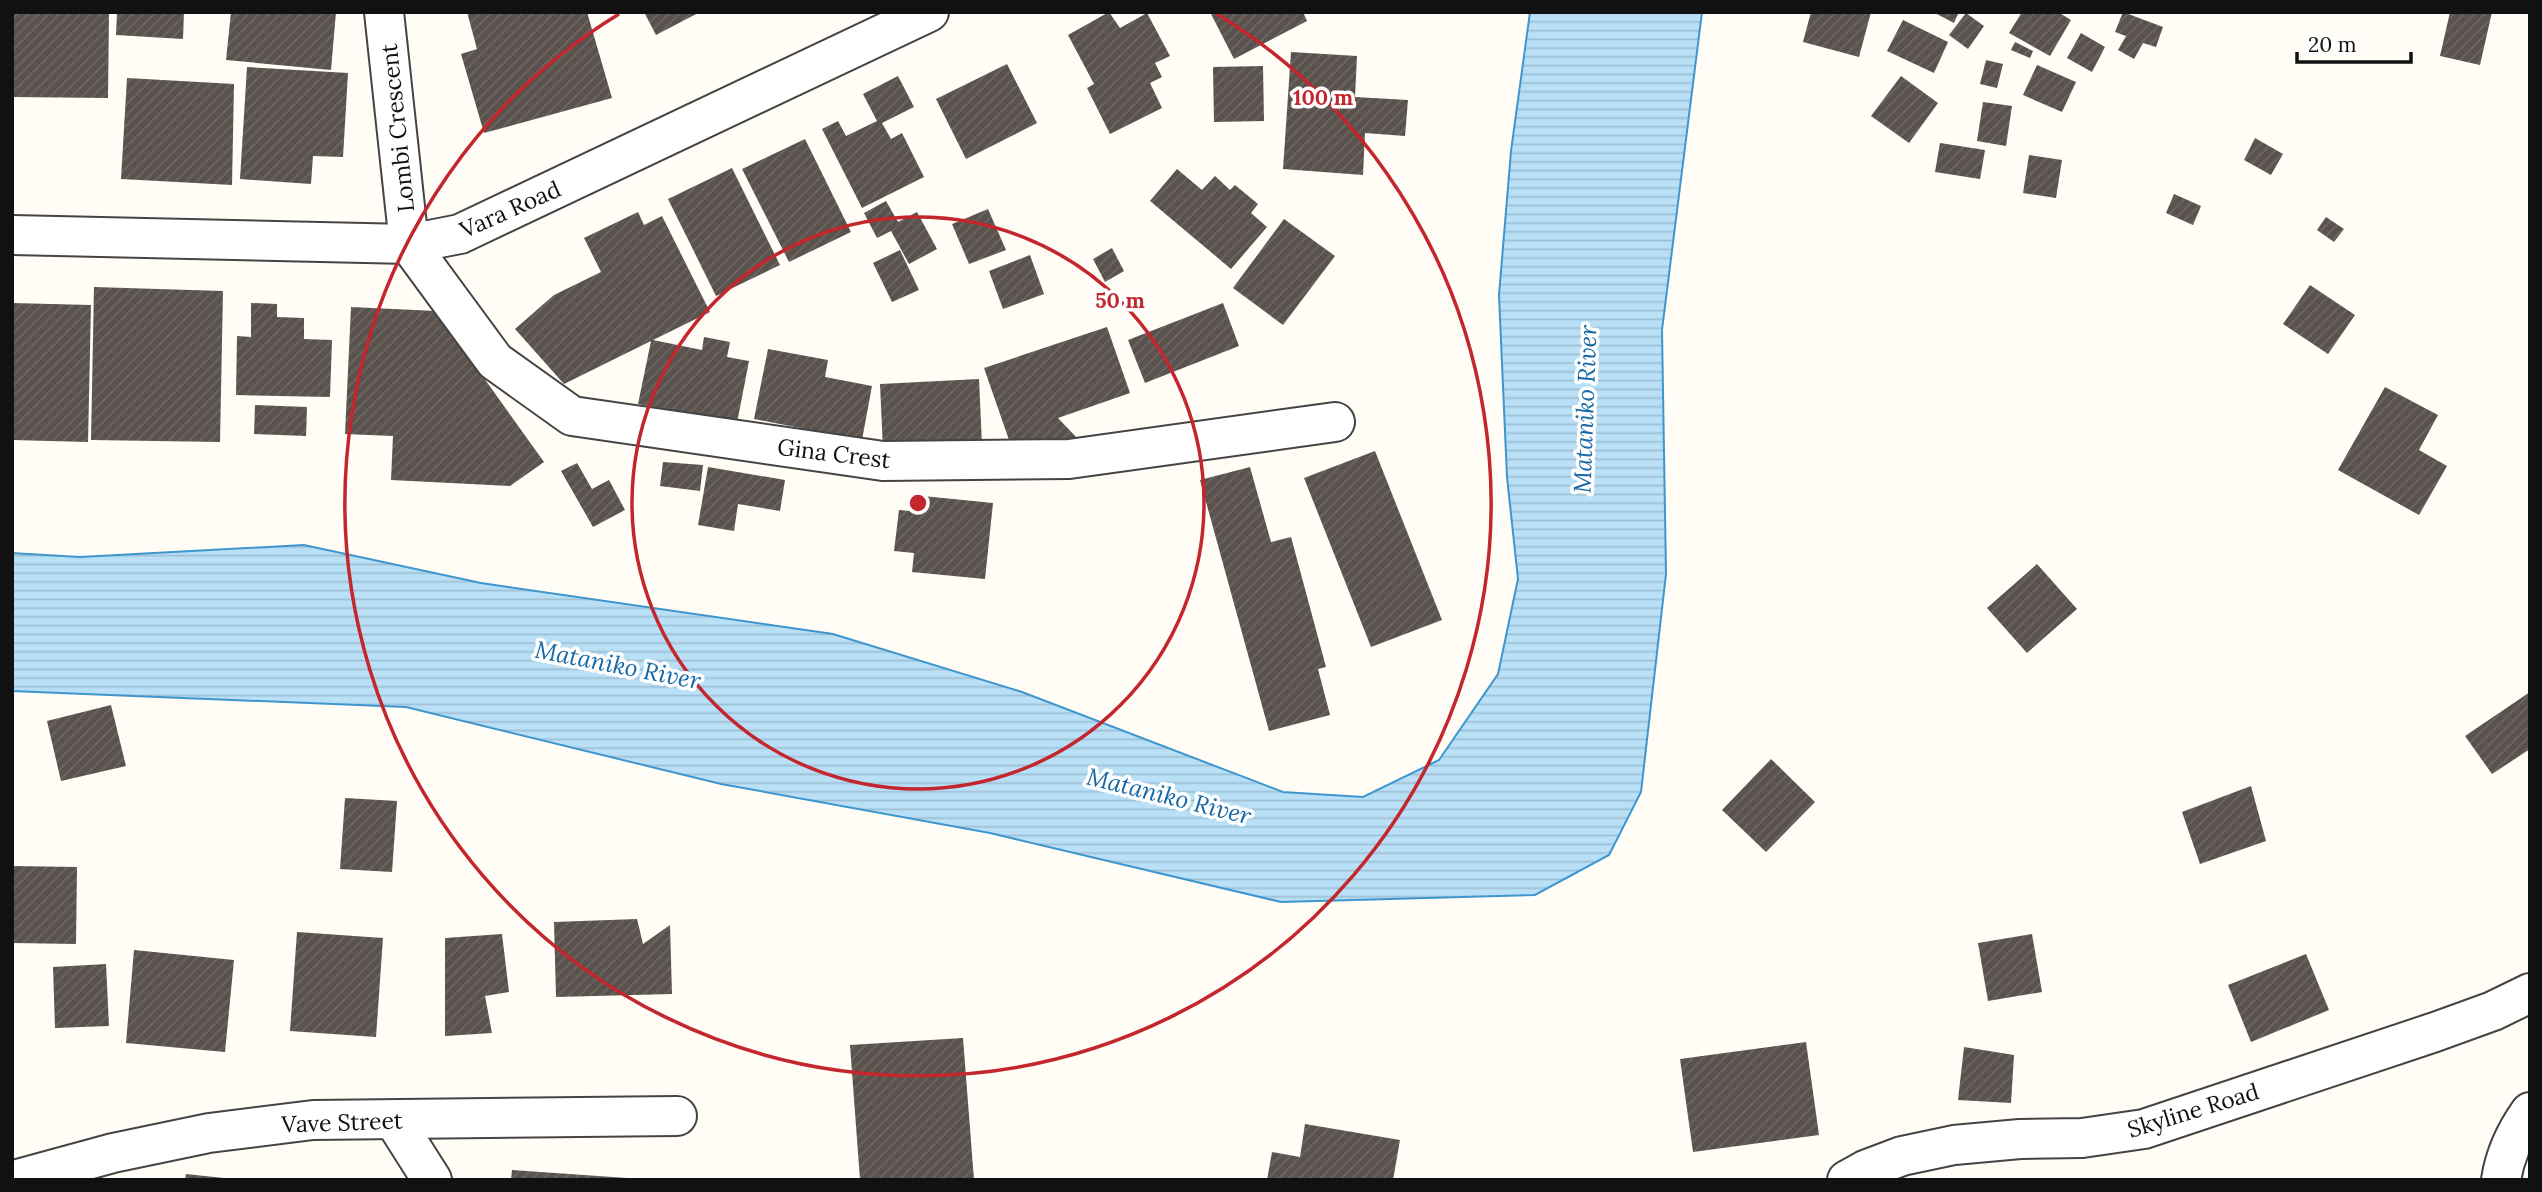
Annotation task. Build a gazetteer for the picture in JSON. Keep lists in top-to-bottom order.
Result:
{
  "streets": {
    "street": [
      "Lombi Crescent",
      "Vara Road",
      "Gina Crest",
      "Skyline Road",
      "Vave Street"
    ]
  },
  "crossings": [
    ["Lombi Crescent", "Vara Road"],
    ["Lombi Crescent", "Gina Crest"],
    ["Vara Road", "Gina Crest"]
  ],
  "water": ["Mataniko River"],
  "scale_bar": "20 m",
  "rings": ["100 m", "50 m"]
}
